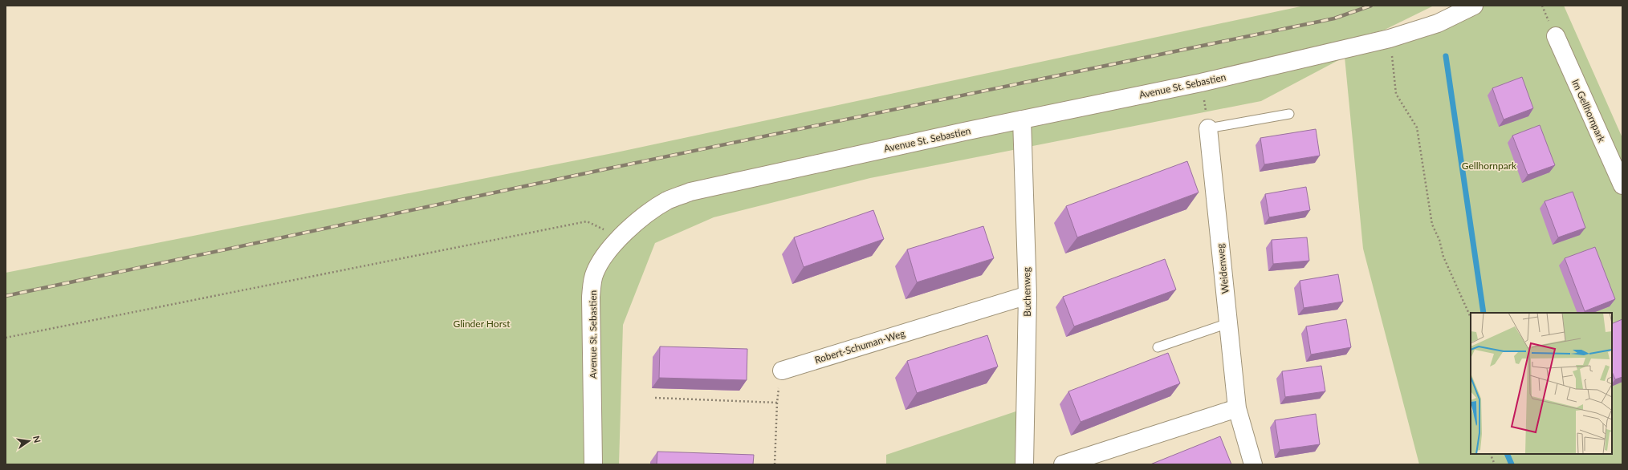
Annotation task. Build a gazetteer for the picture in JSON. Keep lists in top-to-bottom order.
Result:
{
  "streets": {
    "street": [
      "Avenue St. Sebastien",
      "Im Gellhornpark",
      "Weidenweg",
      "Buchenweg",
      "Robert-Schuman-Weg"
    ]
  },
  "crossings": [
    ["Avenue St. Sebastien", "Buchenweg"],
    ["Buchenweg", "Robert-Schuman-Weg"]
  ],
  "parks": ["Gellhornpark", "Glinder Horst"],
  "north": "right"
}
